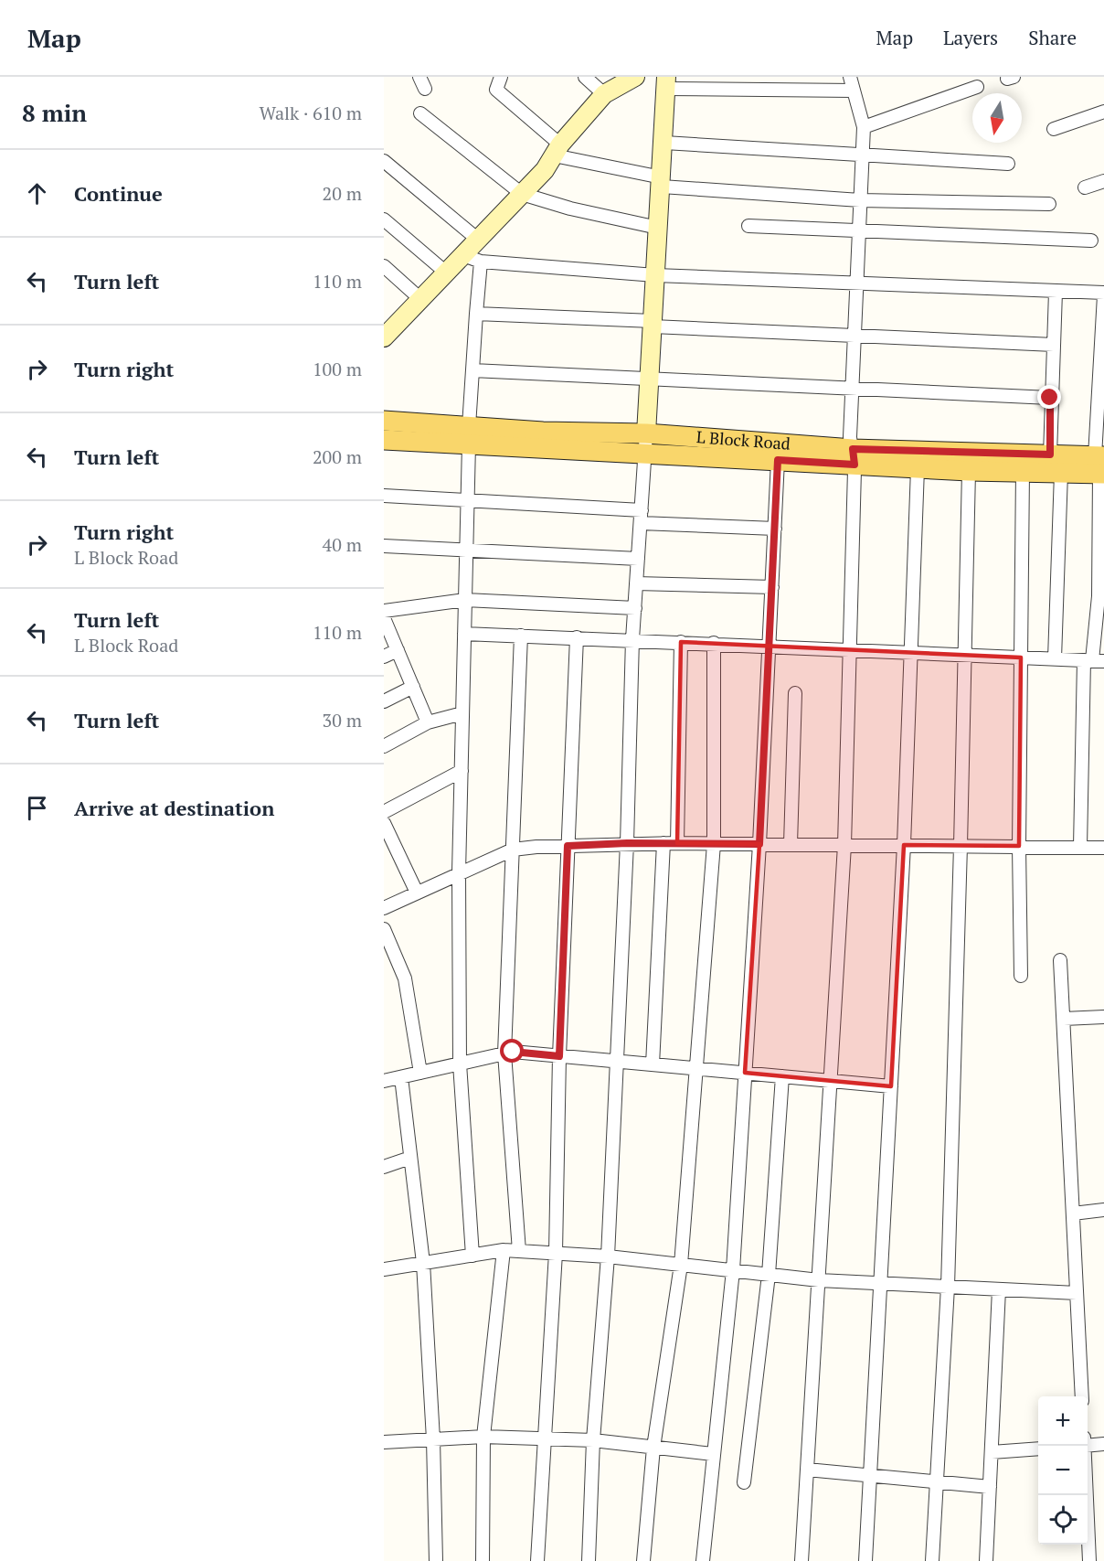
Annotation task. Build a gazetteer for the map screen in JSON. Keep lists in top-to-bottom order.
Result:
{
  "streets": {
    "main road": ["L Block Road"]
  },
  "north": "bottom",
  "page": {
    "header": "Map",
    "nav": ["Map", "Layers", "Share"],
    "heading": ["8 min", "Walk · 610 m"],
    "list": [
      ["Continue", "20 m"],
      ["Turn left", "110 m"],
      ["Turn right", "100 m"],
      ["Turn left", "200 m"],
      ["Turn right", "L Block Road", "40 m"],
      ["Turn left", "L Block Road", "110 m"],
      ["Turn left", "30 m"],
      "Arrive at destination"
    ],
    "map_buttons": ["+", "−"]
  }
}
